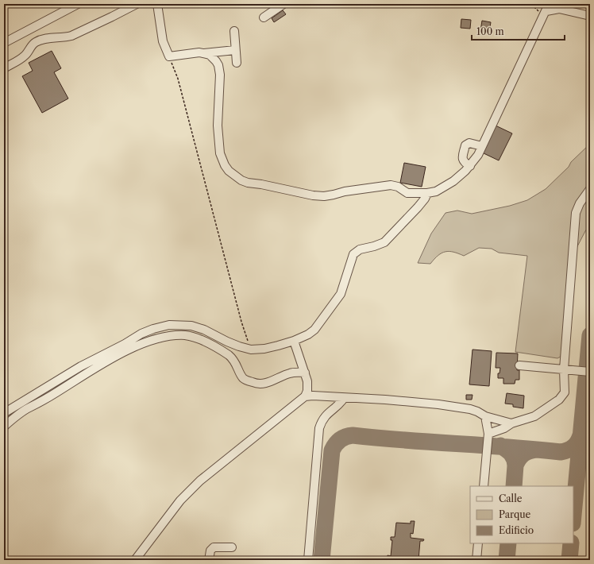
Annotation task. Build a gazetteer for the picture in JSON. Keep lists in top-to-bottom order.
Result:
{
  "legend": ["Calle", "Parque", "Edificio"],
  "scale_bar": "100 m"
}
